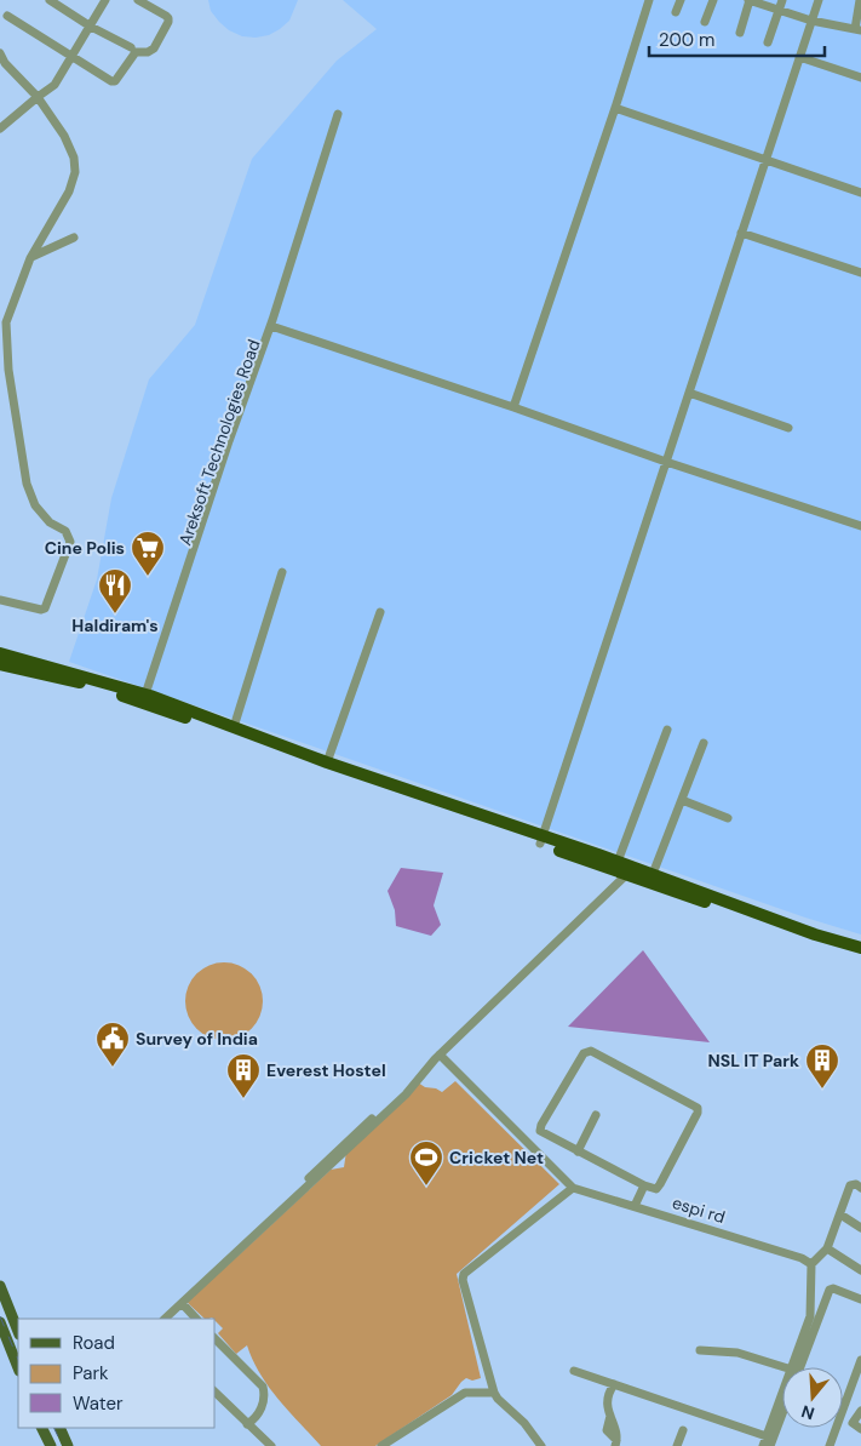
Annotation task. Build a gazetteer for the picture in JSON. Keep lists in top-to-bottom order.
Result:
{
  "streets": {
    "street": ["Areksoft Technologies Road", "espi rd"]
  },
  "places": {
    "supermarket": ["Cine Polis"],
    "restaurant": ["Haldiram's"],
    "public building": ["Survey of India"],
    "building": ["NSL IT Park", "Everest Hostel"],
    "sports": ["Cricket Net"]
  },
  "legend": ["Road", "Park", "Water"],
  "scale_bar": "200 m",
  "north": "bottom"
}
